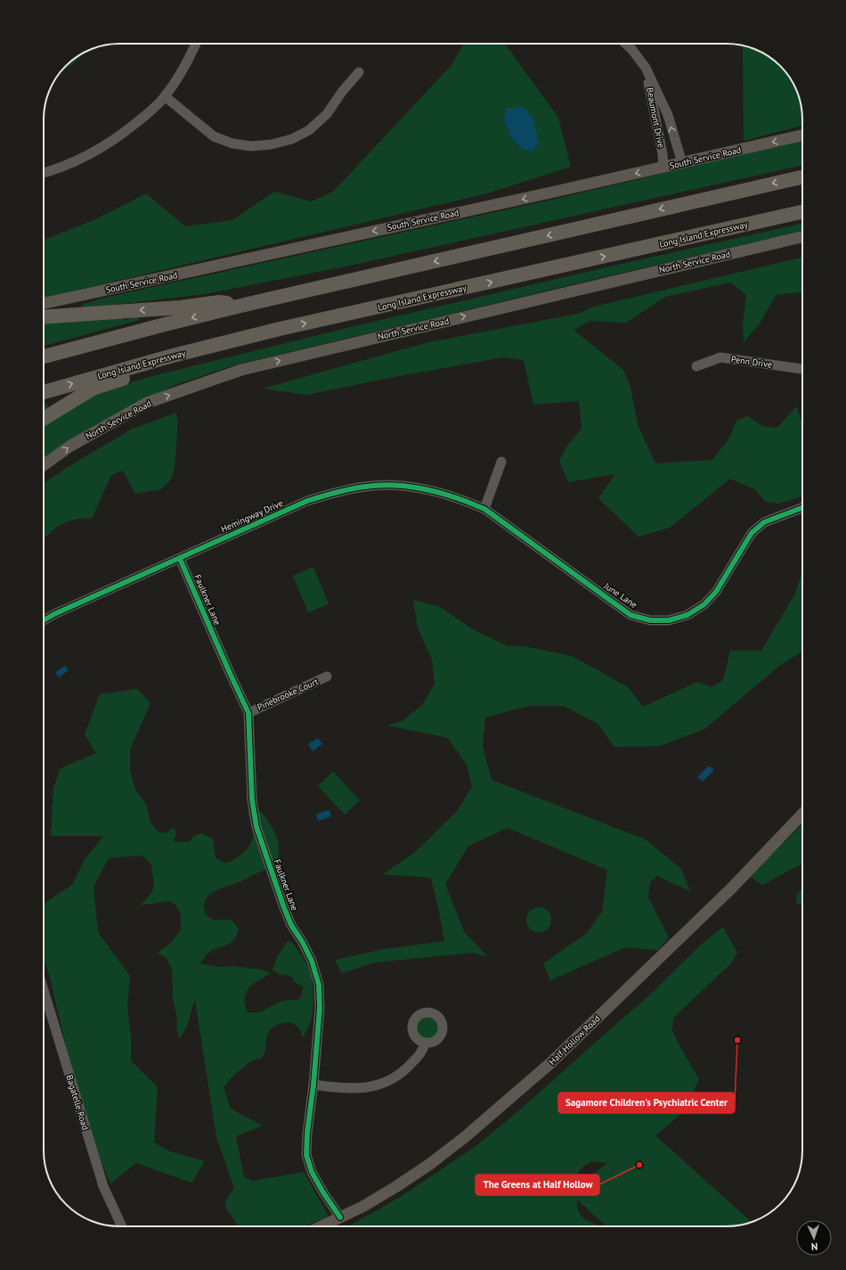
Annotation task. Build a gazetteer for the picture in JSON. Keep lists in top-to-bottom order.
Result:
{
  "streets": {
    "highway": ["Long Island Expressway"],
    "main road": ["South Service Road", "North Service Road", "Half Hollow Road"],
    "street": [
      "Beaumont Drive",
      "Penn Drive",
      "Hemingway Drive",
      "June Lane",
      "Faulkner Lane",
      "Pinebrooke Court",
      "Bagatelle Road"
    ]
  },
  "crossings": [
    ["Beaumont Drive", "South Service Road"],
    ["Hemingway Drive", "June Lane"],
    ["Hemingway Drive", "Faulkner Lane"],
    ["Faulkner Lane", "Pinebrooke Court"],
    ["Faulkner Lane", "Half Hollow Road"]
  ],
  "one_way": ["South Service Road", "North Service Road"],
  "places": ["Sagamore Children's Psychiatric Center", "The Greens at Half Hollow"],
  "north": "bottom"
}
